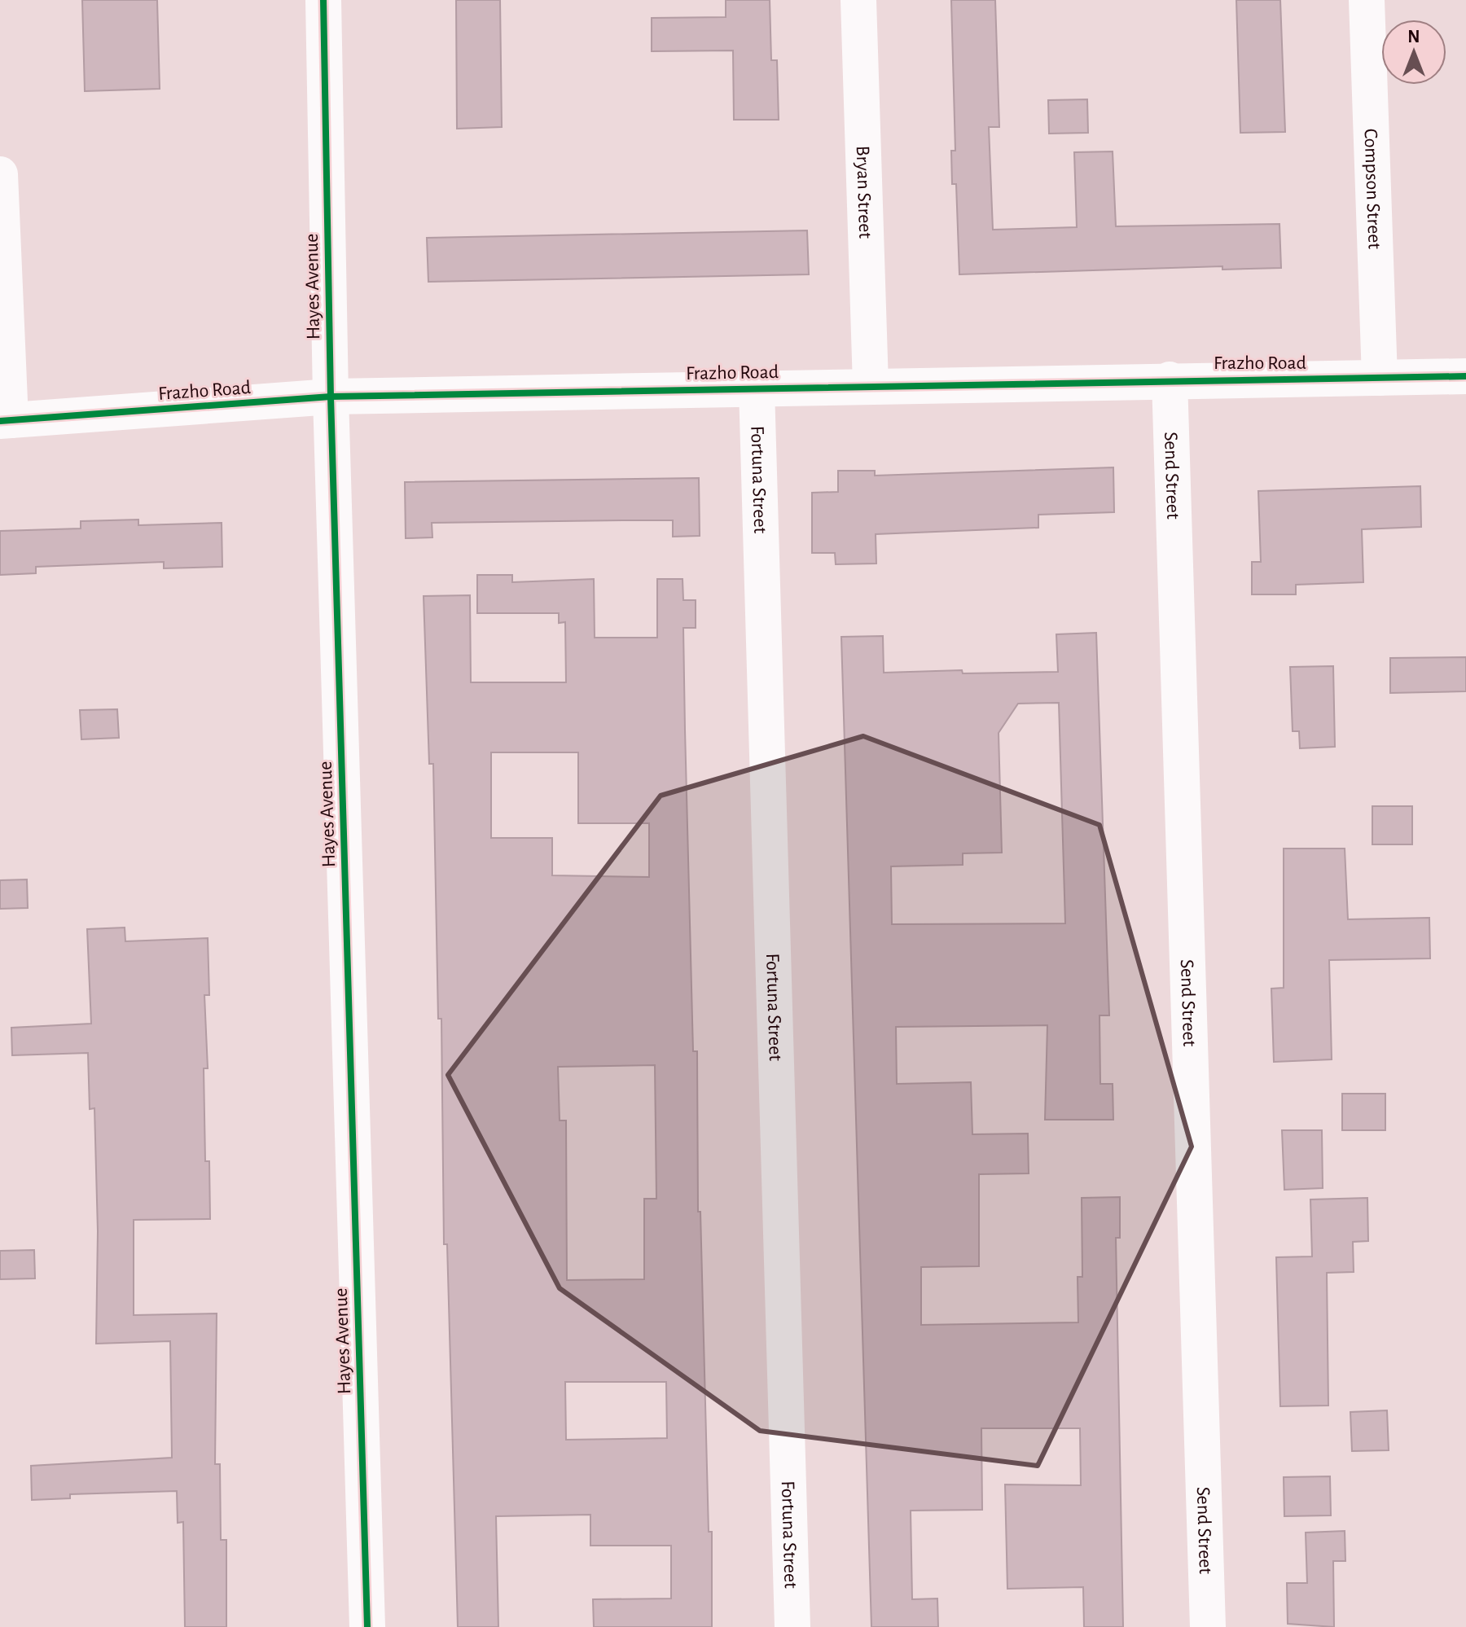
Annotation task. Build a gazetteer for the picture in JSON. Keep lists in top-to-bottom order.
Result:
{
  "streets": {
    "street": [
      "Compson Street",
      "Bryan Street",
      "Hayes Avenue",
      "Frazho Road",
      "Send Street",
      "Fortuna Street"
    ]
  },
  "crossings": [
    ["Compson Street", "Frazho Road"],
    ["Bryan Street", "Frazho Road"],
    ["Hayes Avenue", "Frazho Road"],
    ["Frazho Road", "Send Street"],
    ["Frazho Road", "Fortuna Street"]
  ],
  "north": "top"
}
